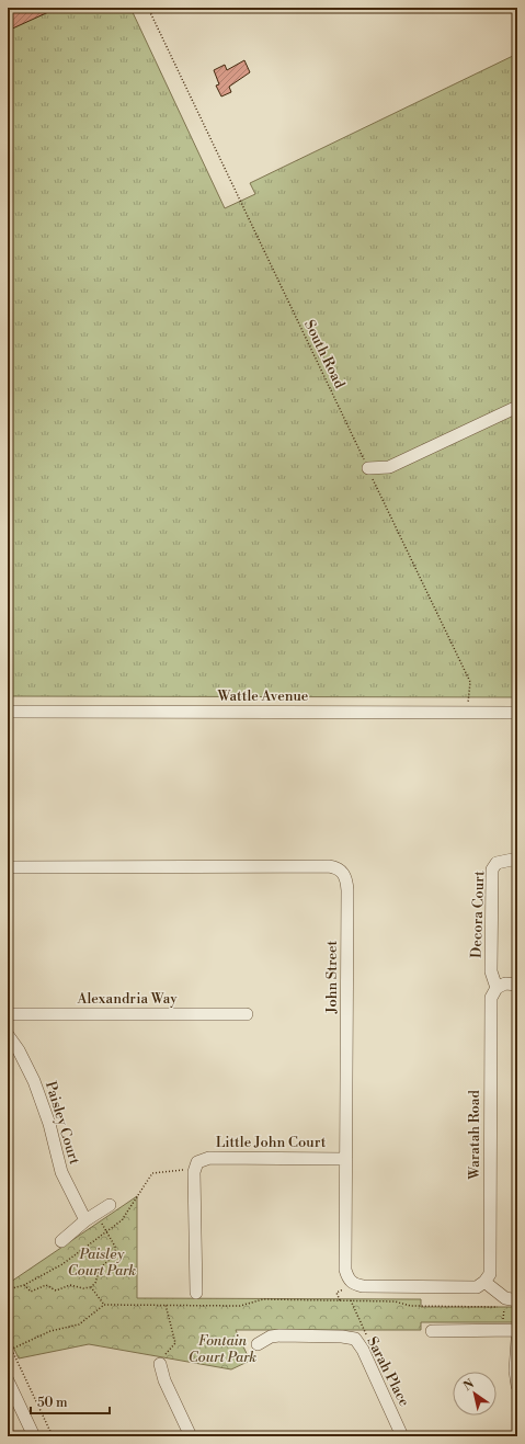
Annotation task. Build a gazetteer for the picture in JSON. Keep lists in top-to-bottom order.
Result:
{
  "streets": {
    "street": [
      "Wattle Avenue",
      "Decora Court",
      "John Street",
      "Alexandria Way",
      "Paisley Court",
      "Waratah Road",
      "Little John Court",
      "Sarah Place"
    ],
    "path": ["South Road"]
  },
  "crossings": [
    ["South Road", "Wattle Avenue"],
    ["Decora Court", "Waratah Road"],
    ["John Street", "Little John Court"]
  ],
  "parks": ["Paisley Court Park", "Fontain Court Park"],
  "scale_bar": "50 m",
  "north": "top left"
}
